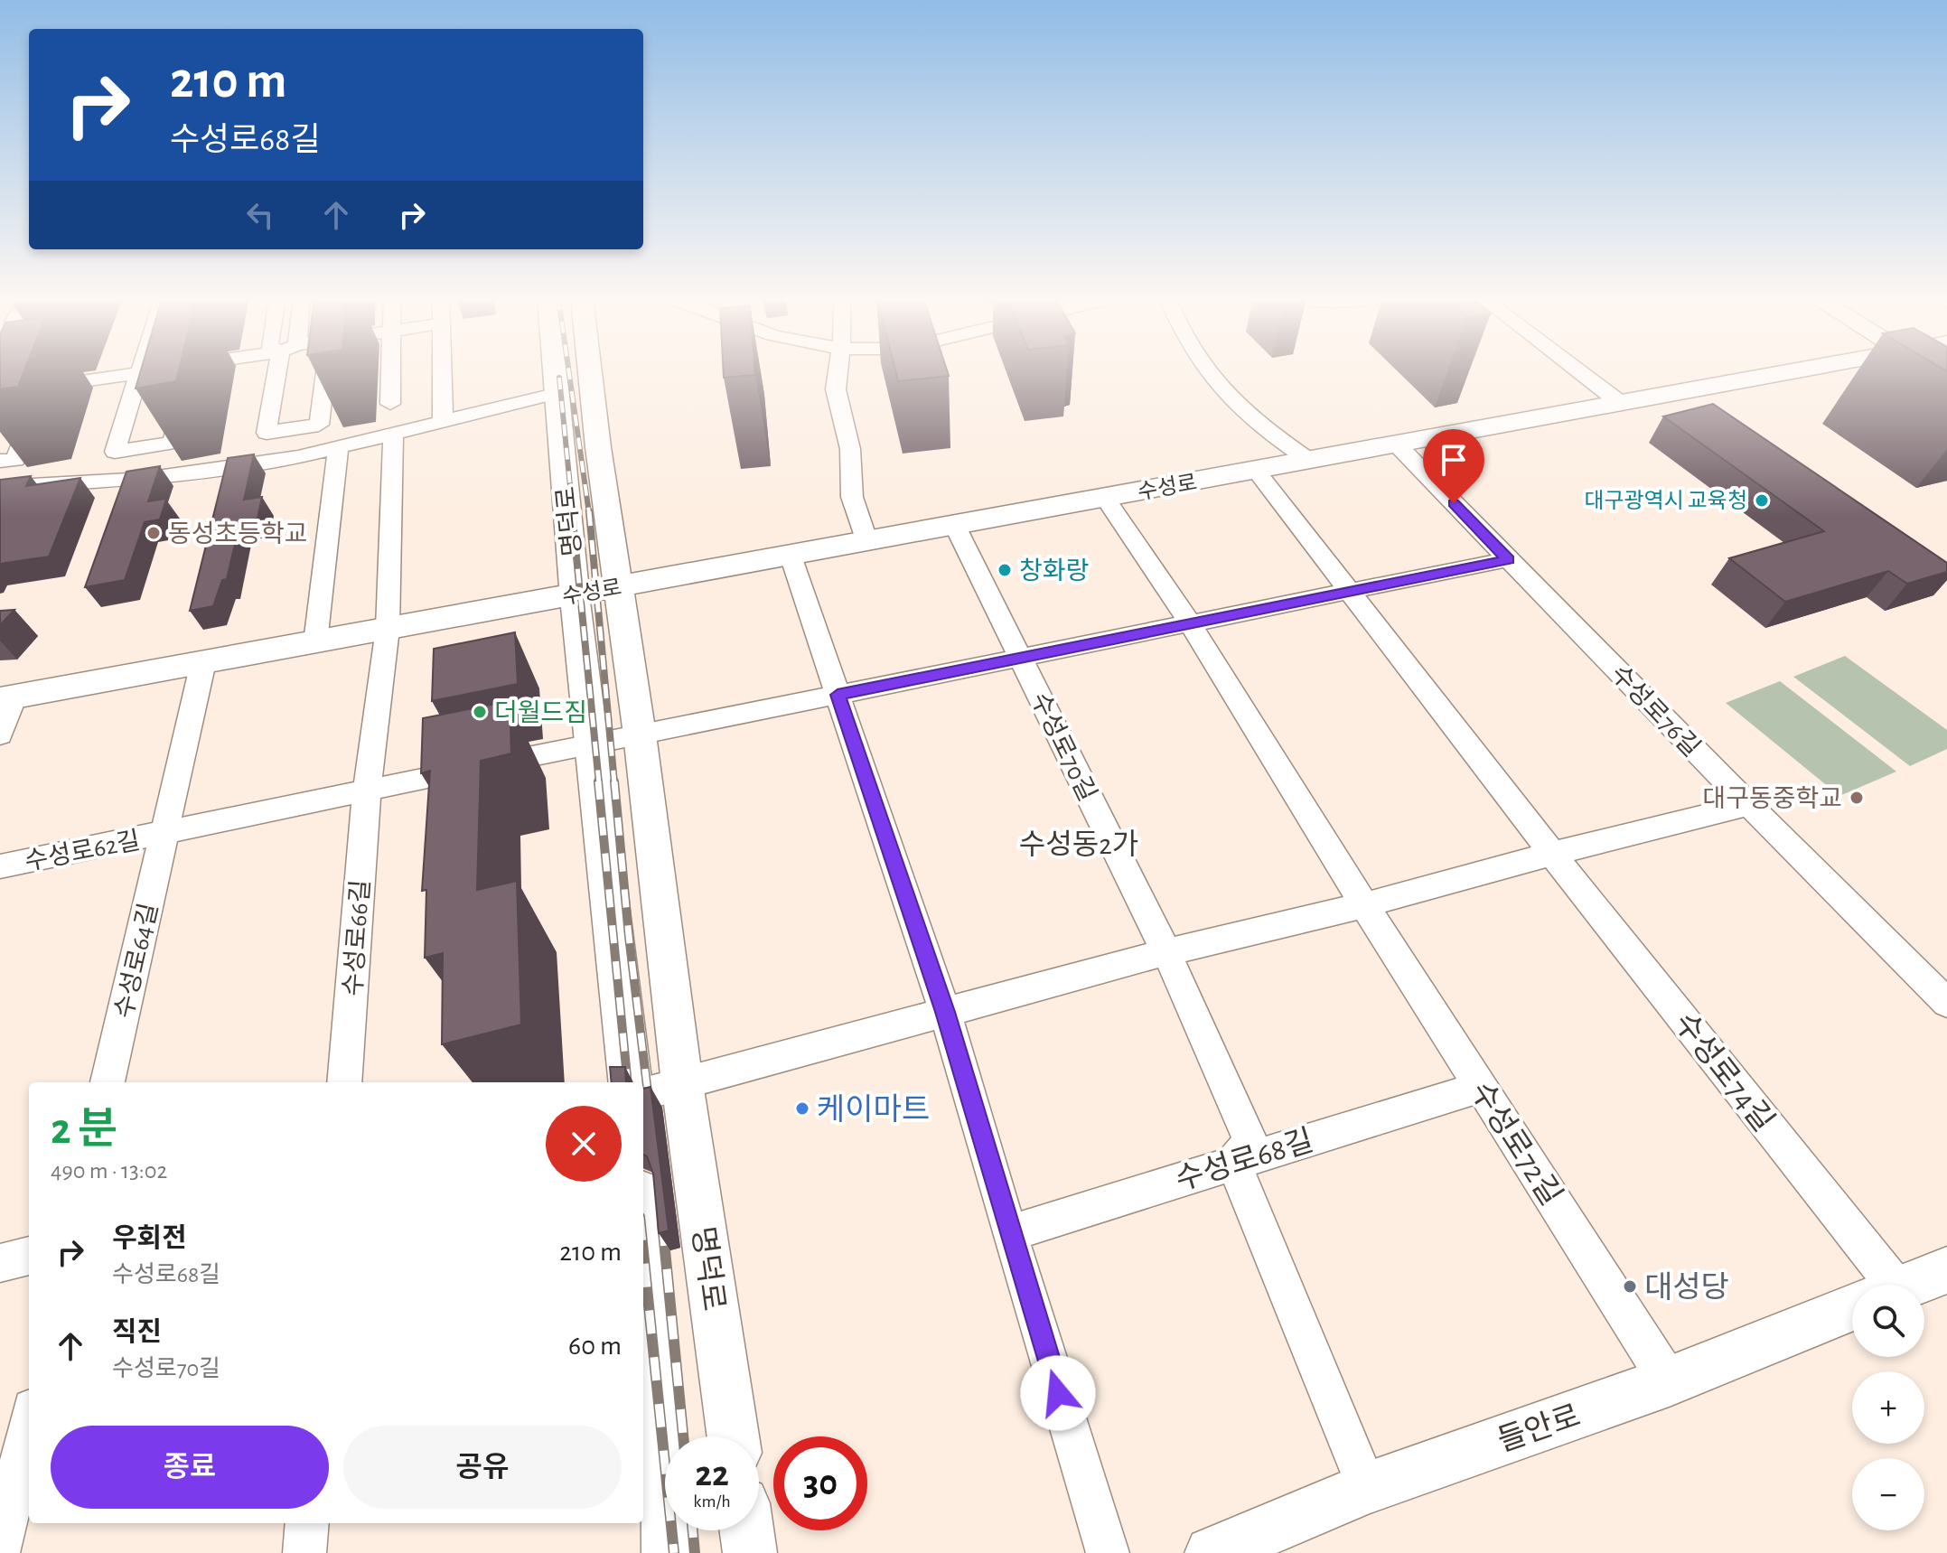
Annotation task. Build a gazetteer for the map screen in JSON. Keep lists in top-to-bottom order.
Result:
{
  "streets": {
    "main road": ["수성로", "명덕로", "들안로"],
    "street": [
      "수성로76길",
      "수성로70길",
      "수성로62길",
      "수성로66길",
      "수성로64길",
      "수성로74길",
      "수성로72길",
      "수성로68길"
    ]
  },
  "crossings": [
    ["수성로", "명덕로"],
    ["수성로", "수성로76길"],
    ["수성로", "수성로70길"],
    ["수성로", "수성로66길"],
    ["수성로", "수성로64길"],
    ["수성로", "수성로74길"],
    ["수성로", "수성로72길"],
    ["수성로70길", "수성로72길"],
    ["수성로70길", "수성로68길"],
    ["수성로62길", "수성로64길"],
    ["수성로72길", "수성로68길"],
    ["수성로72길", "들안로"]
  ],
  "districts": ["수성동2가"],
  "places": [
    "대구광역시 교육청",
    "동성초등학교",
    "창화랑",
    "더월드짐",
    "대구동중학교",
    "케이마트",
    "대성당"
  ],
  "page": {
    "turn": ["210 m", "수성로68길"],
    "heading": ["2 분", "490 m · 13:02"],
    "list": [
      {
        "name": "우회전",
        "note": "수성로68길",
        "value": "210 m"
      },
      {
        "name": "직진",
        "note": "수성로70길",
        "value": "60 m"
      }
    ],
    "map_buttons": ["+", "−"],
    "buttons": ["종료", "공유"],
    "speed": "22 km/h",
    "limit": "30"
  }
}
